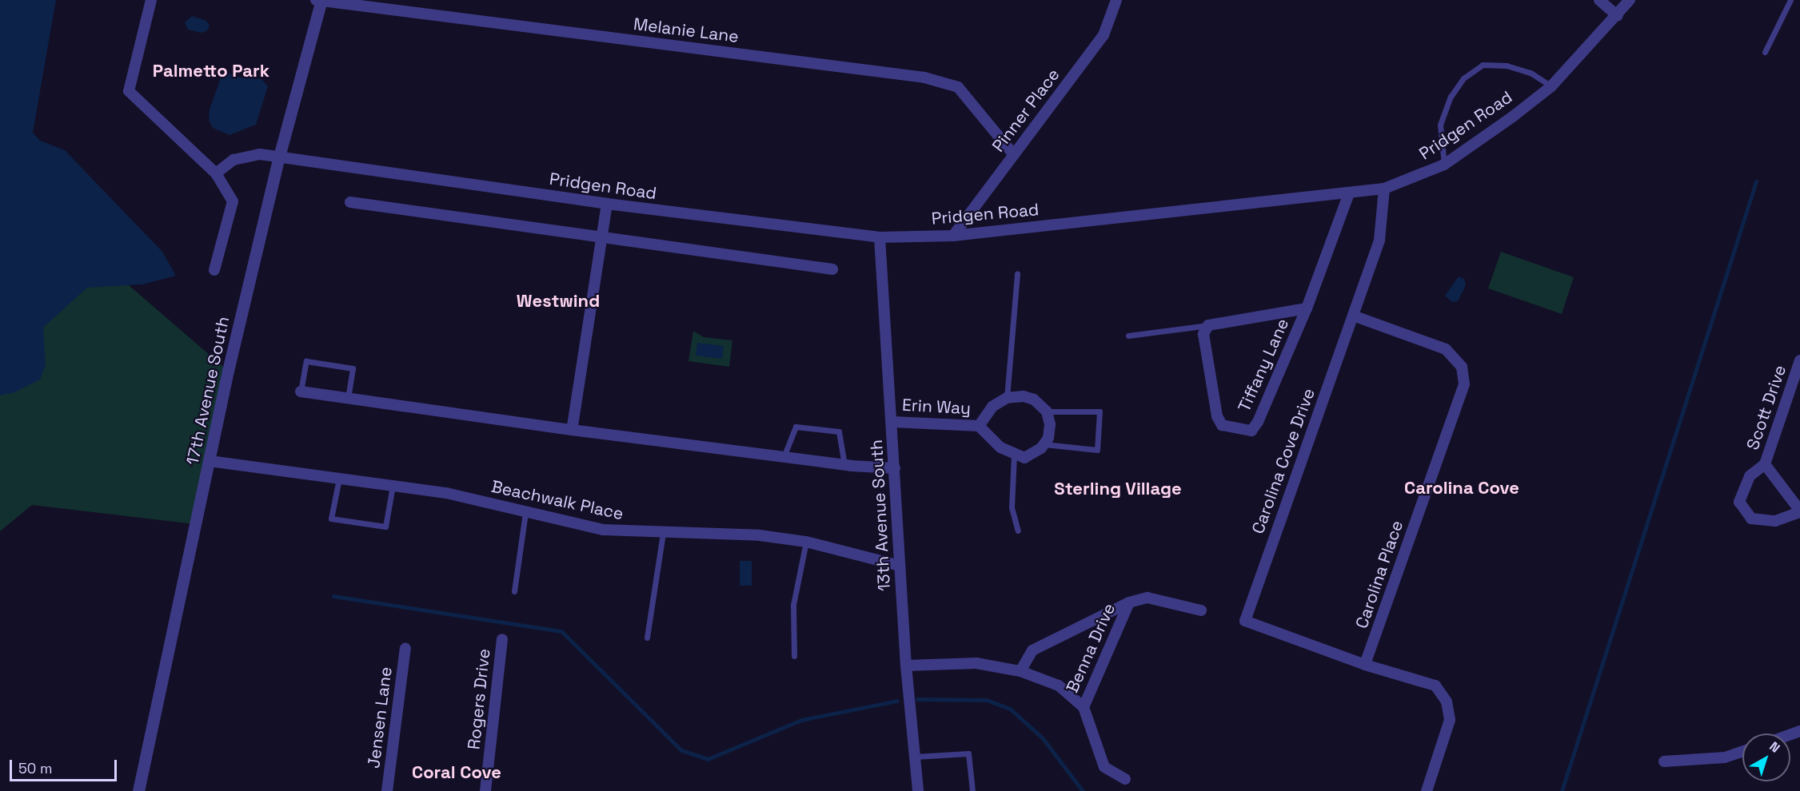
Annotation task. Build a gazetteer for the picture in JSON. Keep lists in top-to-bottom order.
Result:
{
  "streets": {
    "street": [
      "Melanie Lane",
      "Pinner Place",
      "Pridgen Road",
      "Tiffany Lane",
      "17th Avenue South",
      "Erin Way",
      "Scott Drive",
      "Carolina Cove Drive",
      "Beachwalk Place",
      "13th Avenue South",
      "Carolina Place",
      "Benna Drive",
      "Rogers Drive",
      "Jensen Lane"
    ]
  },
  "crossings": [
    ["Melanie Lane", "Pinner Place"],
    ["Melanie Lane", "17th Avenue South"],
    ["Pinner Place", "Pridgen Road"],
    ["Pridgen Road", "Tiffany Lane"],
    ["Pridgen Road", "17th Avenue South"],
    ["Pridgen Road", "Carolina Cove Drive"],
    ["Pridgen Road", "13th Avenue South"],
    ["17th Avenue South", "Beachwalk Place"],
    ["Erin Way", "13th Avenue South"],
    ["Carolina Cove Drive", "Carolina Place"],
    ["Beachwalk Place", "13th Avenue South"],
    ["13th Avenue South", "Benna Drive"]
  ],
  "districts": [
    "Palmetto Park",
    "Westwind",
    "Carolina Cove",
    "Sterling Village",
    "Coral Cove"
  ],
  "scale_bar": "50 m",
  "north": "top right"
}
